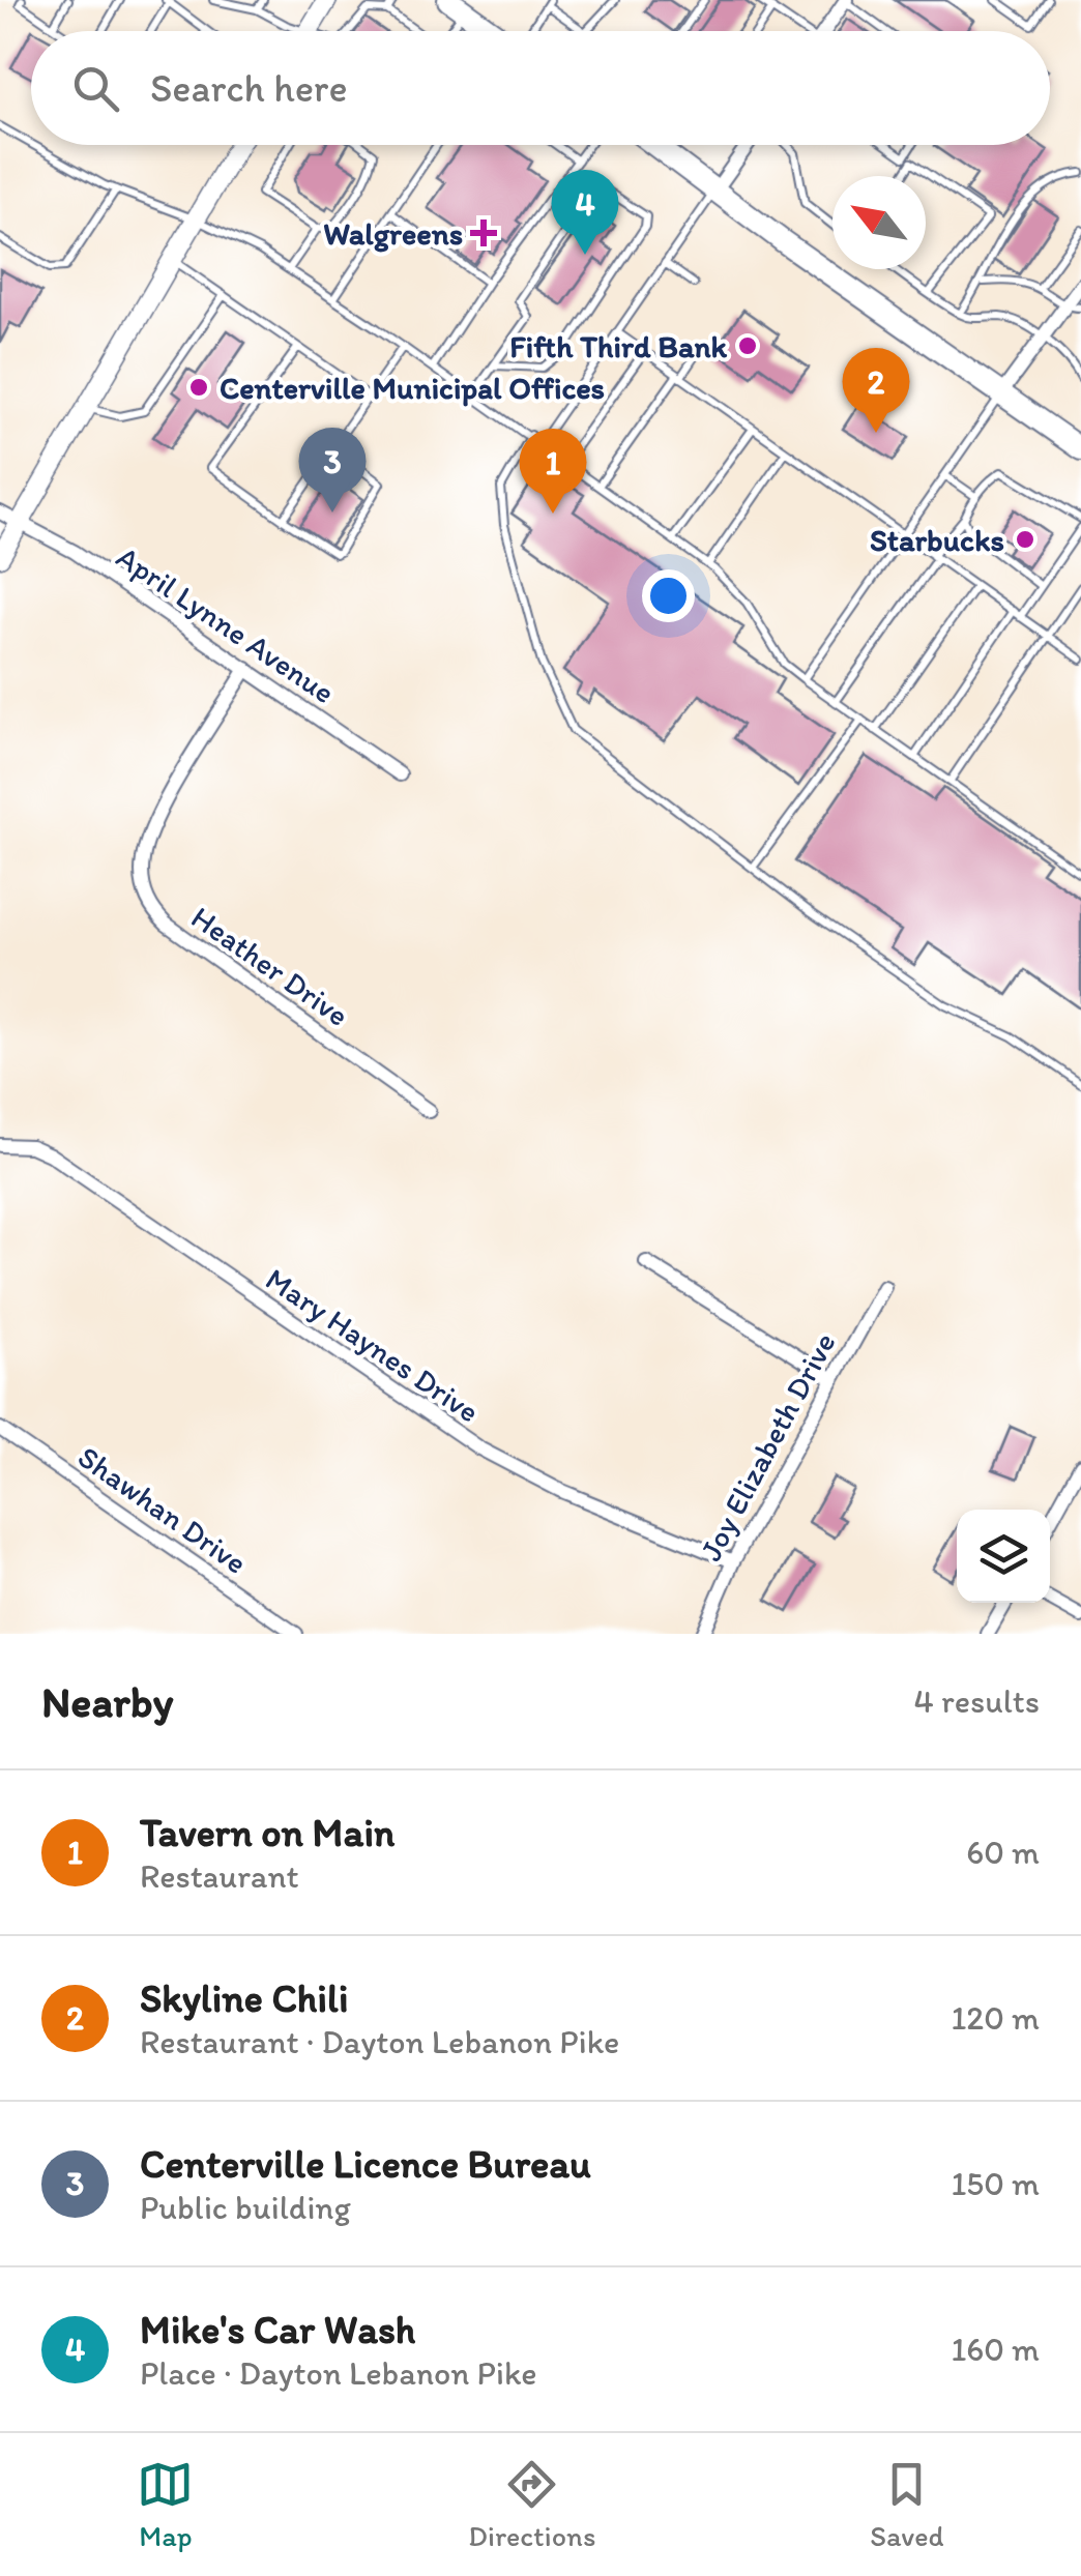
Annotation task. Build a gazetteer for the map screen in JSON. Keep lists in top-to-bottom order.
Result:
{
  "streets": {
    "street": [
      "April Lynne Avenue",
      "Heather Drive",
      "Mary Haynes Drive",
      "Joy Elizabeth Drive",
      "Shawhan Drive"
    ]
  },
  "crossings": [
    ["April Lynne Avenue", "Heather Drive"],
    ["Mary Haynes Drive", "Joy Elizabeth Drive"]
  ],
  "places": {
    "health": ["Walgreens"],
    "other": ["Fifth Third Bank", "Centerville Municipal Offices", "Starbucks"]
  },
  "north": "top left",
  "page": {
    "search": "Search here",
    "pins": [
      "4",
      "2",
      "3",
      "1"
    ],
    "heading": ["Nearby", "4 results"],
    "list": [
      {
        "mark": "1",
        "name": "Tavern on Main",
        "note": "Restaurant",
        "value": "60 m"
      },
      {
        "mark": "2",
        "name": "Skyline Chili",
        "note": "Restaurant · Dayton Lebanon Pike",
        "value": "120 m"
      },
      {
        "mark": "3",
        "name": "Centerville Licence Bureau",
        "note": "Public building",
        "value": "150 m"
      },
      {
        "mark": "4",
        "name": "Mike's Car Wash",
        "note": "Place · Dayton Lebanon Pike",
        "value": "160 m"
      }
    ],
    "nav": ["Map", "Directions", "Saved"]
  }
}
